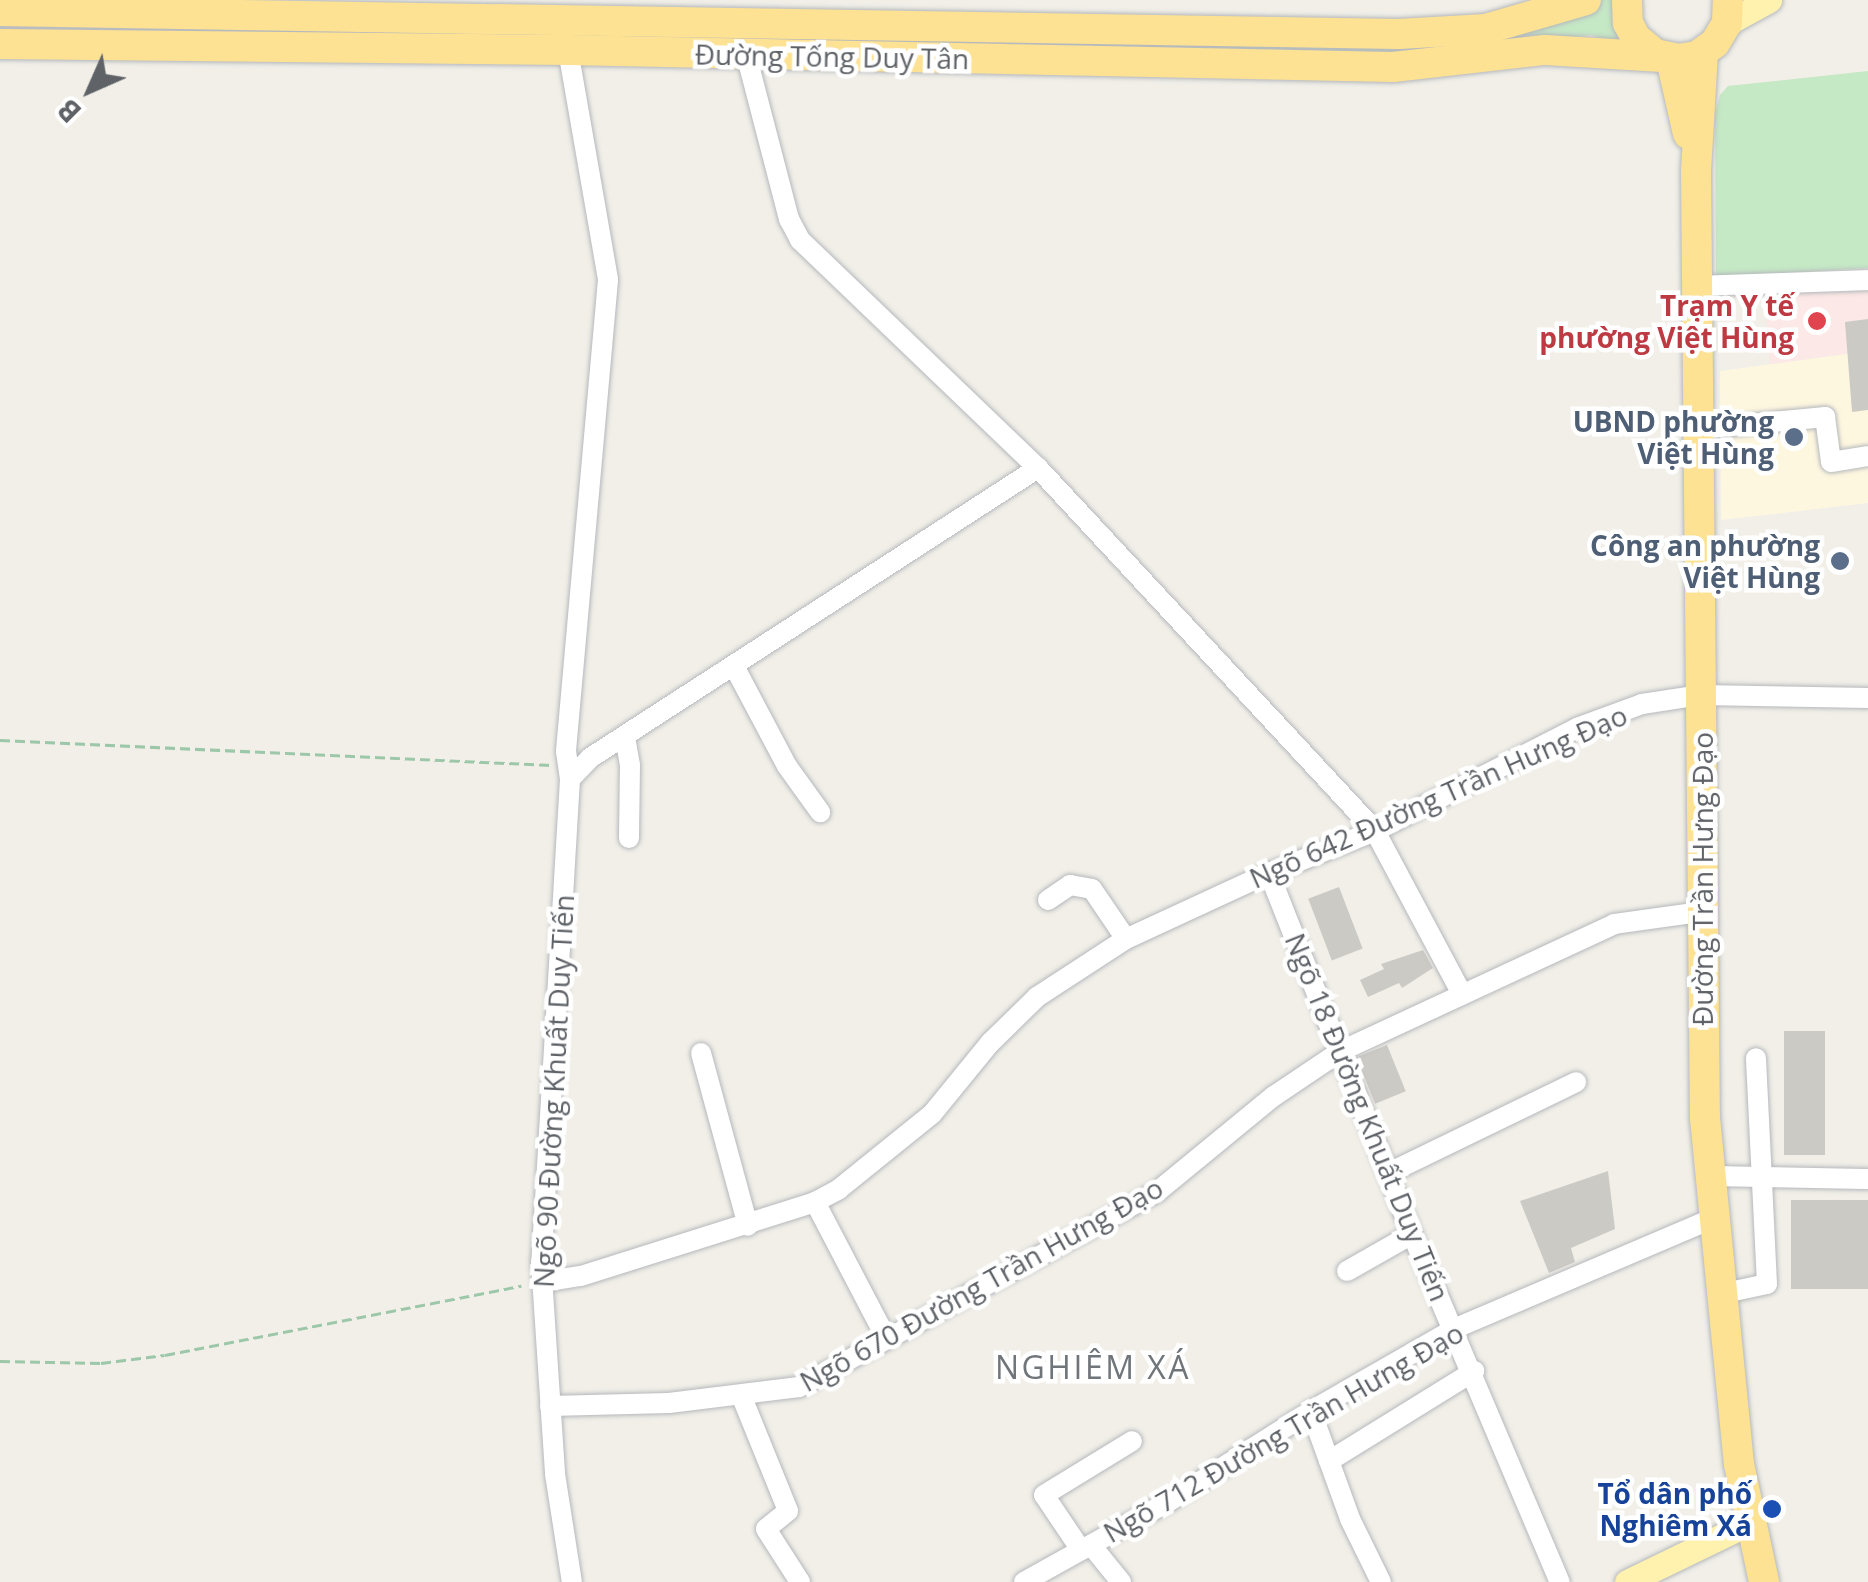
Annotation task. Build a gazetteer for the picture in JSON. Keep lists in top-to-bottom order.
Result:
{
  "streets": {
    "highway": ["Đường Tống Duy Tân", "Đường Trần Hưng Đạo"],
    "street": [
      "Ngõ 642 Đường Trần Hưng Đạo",
      "Ngõ 90 Đường Khuất Duy Tiến",
      "Ngõ 18 Đường Khuất Duy Tiến",
      "Ngõ 670 Đường Trần Hưng Đạo",
      "Ngõ 712 Đường Trần Hưng Đạo"
    ]
  },
  "crossings": [
    ["Đường Tống Duy Tân", "Đường Trần Hưng Đạo"],
    ["Đường Tống Duy Tân", "Ngõ 90 Đường Khuất Duy Tiến"],
    ["Ngõ 642 Đường Trần Hưng Đạo", "Đường Trần Hưng Đạo"],
    ["Ngõ 642 Đường Trần Hưng Đạo", "Ngõ 90 Đường Khuất Duy Tiến"],
    ["Ngõ 642 Đường Trần Hưng Đạo", "Ngõ 18 Đường Khuất Duy Tiến"],
    ["Đường Trần Hưng Đạo", "Ngõ 670 Đường Trần Hưng Đạo"],
    ["Đường Trần Hưng Đạo", "Ngõ 712 Đường Trần Hưng Đạo"],
    ["Ngõ 90 Đường Khuất Duy Tiến", "Ngõ 670 Đường Trần Hưng Đạo"],
    ["Ngõ 18 Đường Khuất Duy Tiến", "Ngõ 670 Đường Trần Hưng Đạo"],
    ["Ngõ 18 Đường Khuất Duy Tiến", "Ngõ 712 Đường Trần Hưng Đạo"]
  ],
  "districts": ["NGHIÊM XÁ"],
  "places": [
    "Trạm Y tế phường Việt Hùng",
    "UBND phường Việt Hùng",
    "Công an phường Việt Hùng",
    "Tổ dân phố Nghiêm Xá"
  ],
  "north": "bottom left"
}
